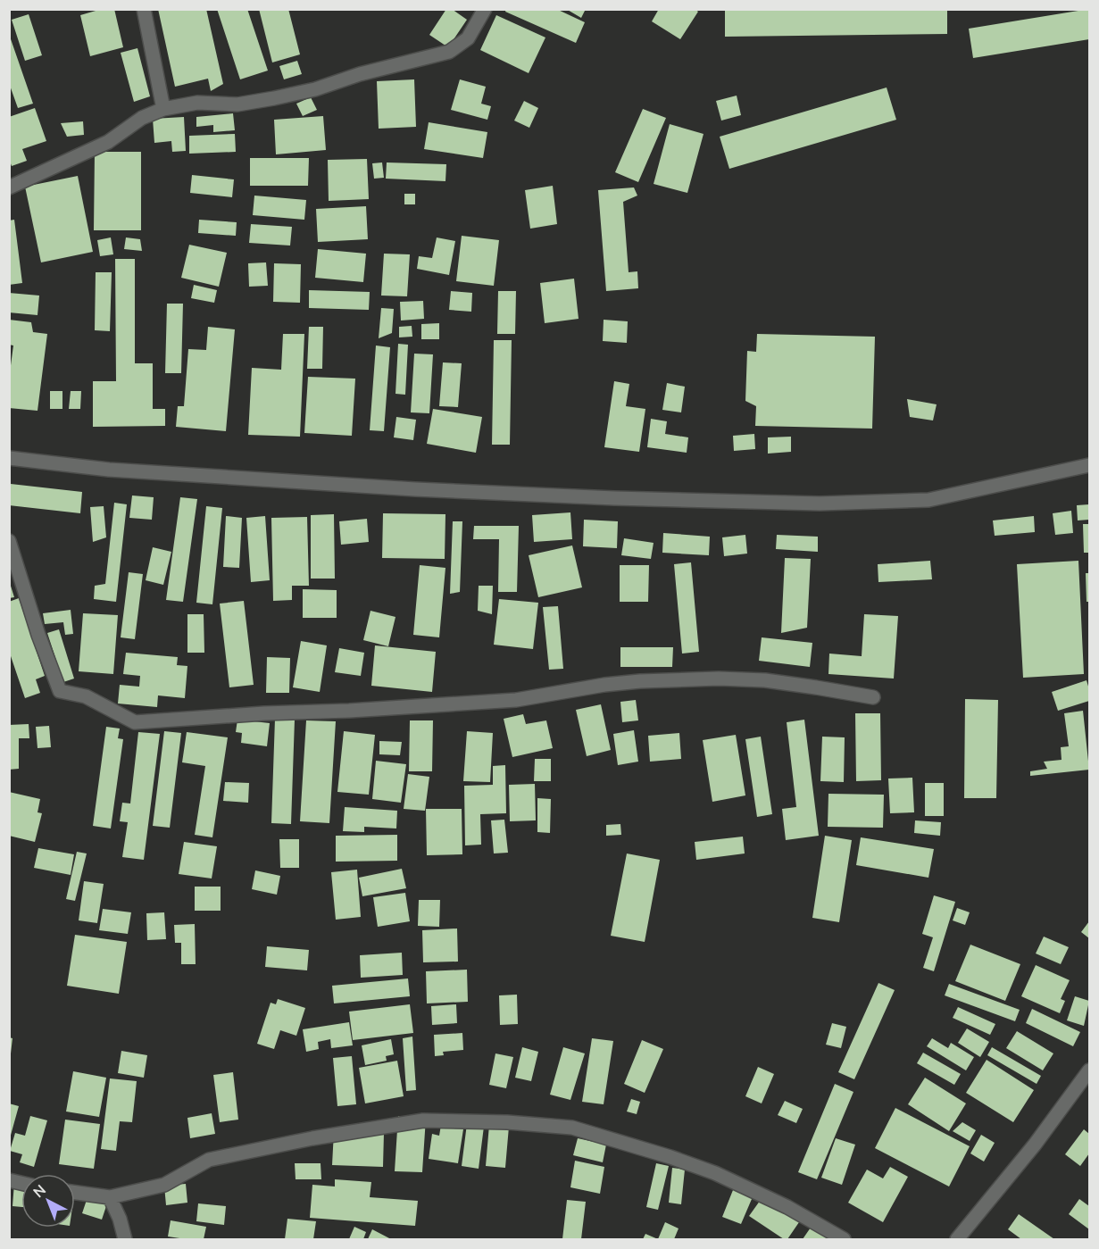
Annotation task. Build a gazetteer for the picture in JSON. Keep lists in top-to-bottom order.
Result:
{
  "north": "top left"
}
